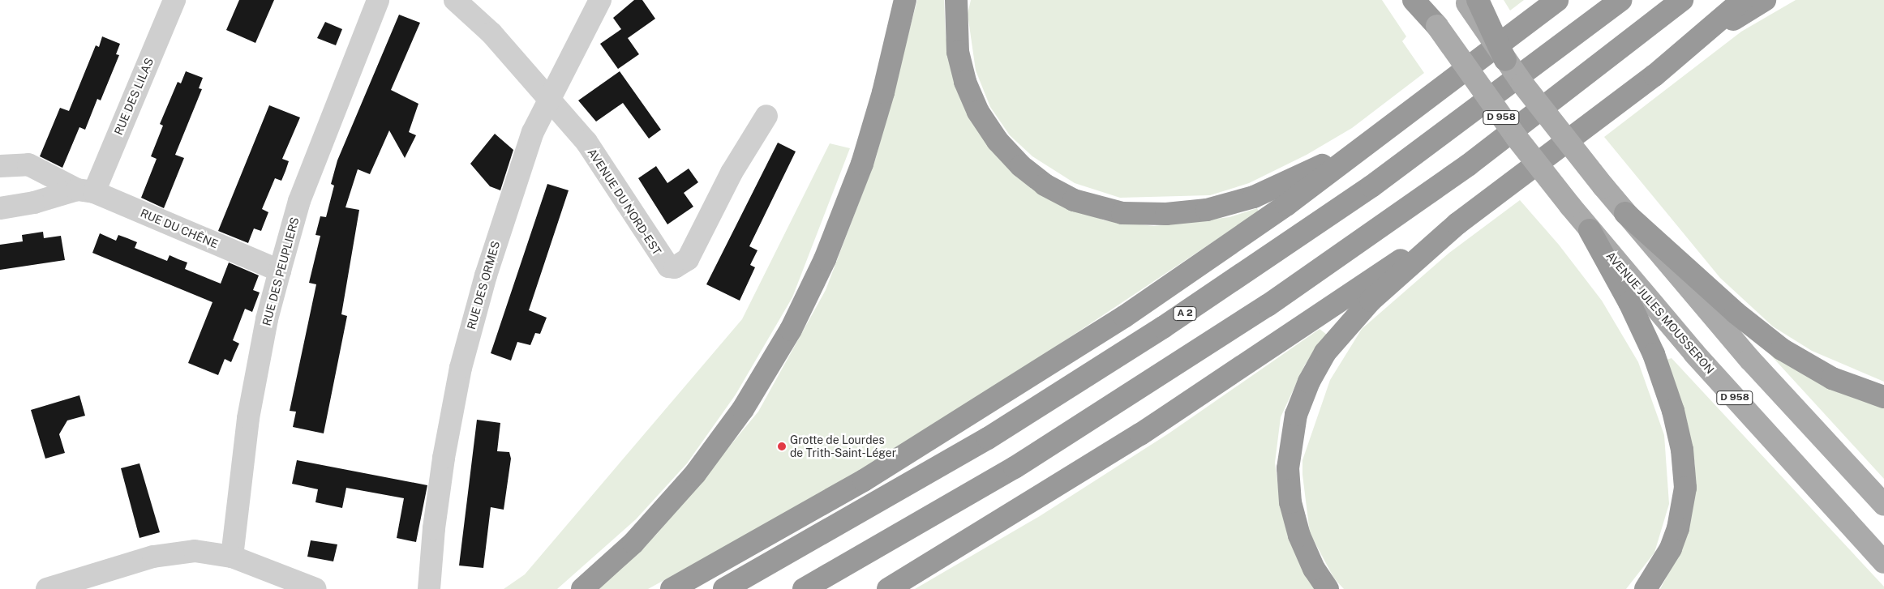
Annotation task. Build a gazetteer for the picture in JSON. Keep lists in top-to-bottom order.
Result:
{
  "streets": {
    "highway": ["A 2"],
    "main road": ["D 958", "AVENUE JULES MOUSSERON"],
    "street": [
      "RUE DES LILAS",
      "AVENUE DU NORD-EST",
      "RUE DU CHÊNE",
      "RUE DES PEUPLIERS",
      "RUE DES ORMES"
    ]
  },
  "crossings": [
    ["RUE DES LILAS", "RUE DU CHÊNE"],
    ["D 958", "AVENUE JULES MOUSSERON"],
    ["AVENUE DU NORD-EST", "RUE DES ORMES"],
    ["RUE DU CHÊNE", "RUE DES PEUPLIERS"]
  ],
  "places": ["Grotte de Lourdes de Trith-Saint-Léger"]
}
